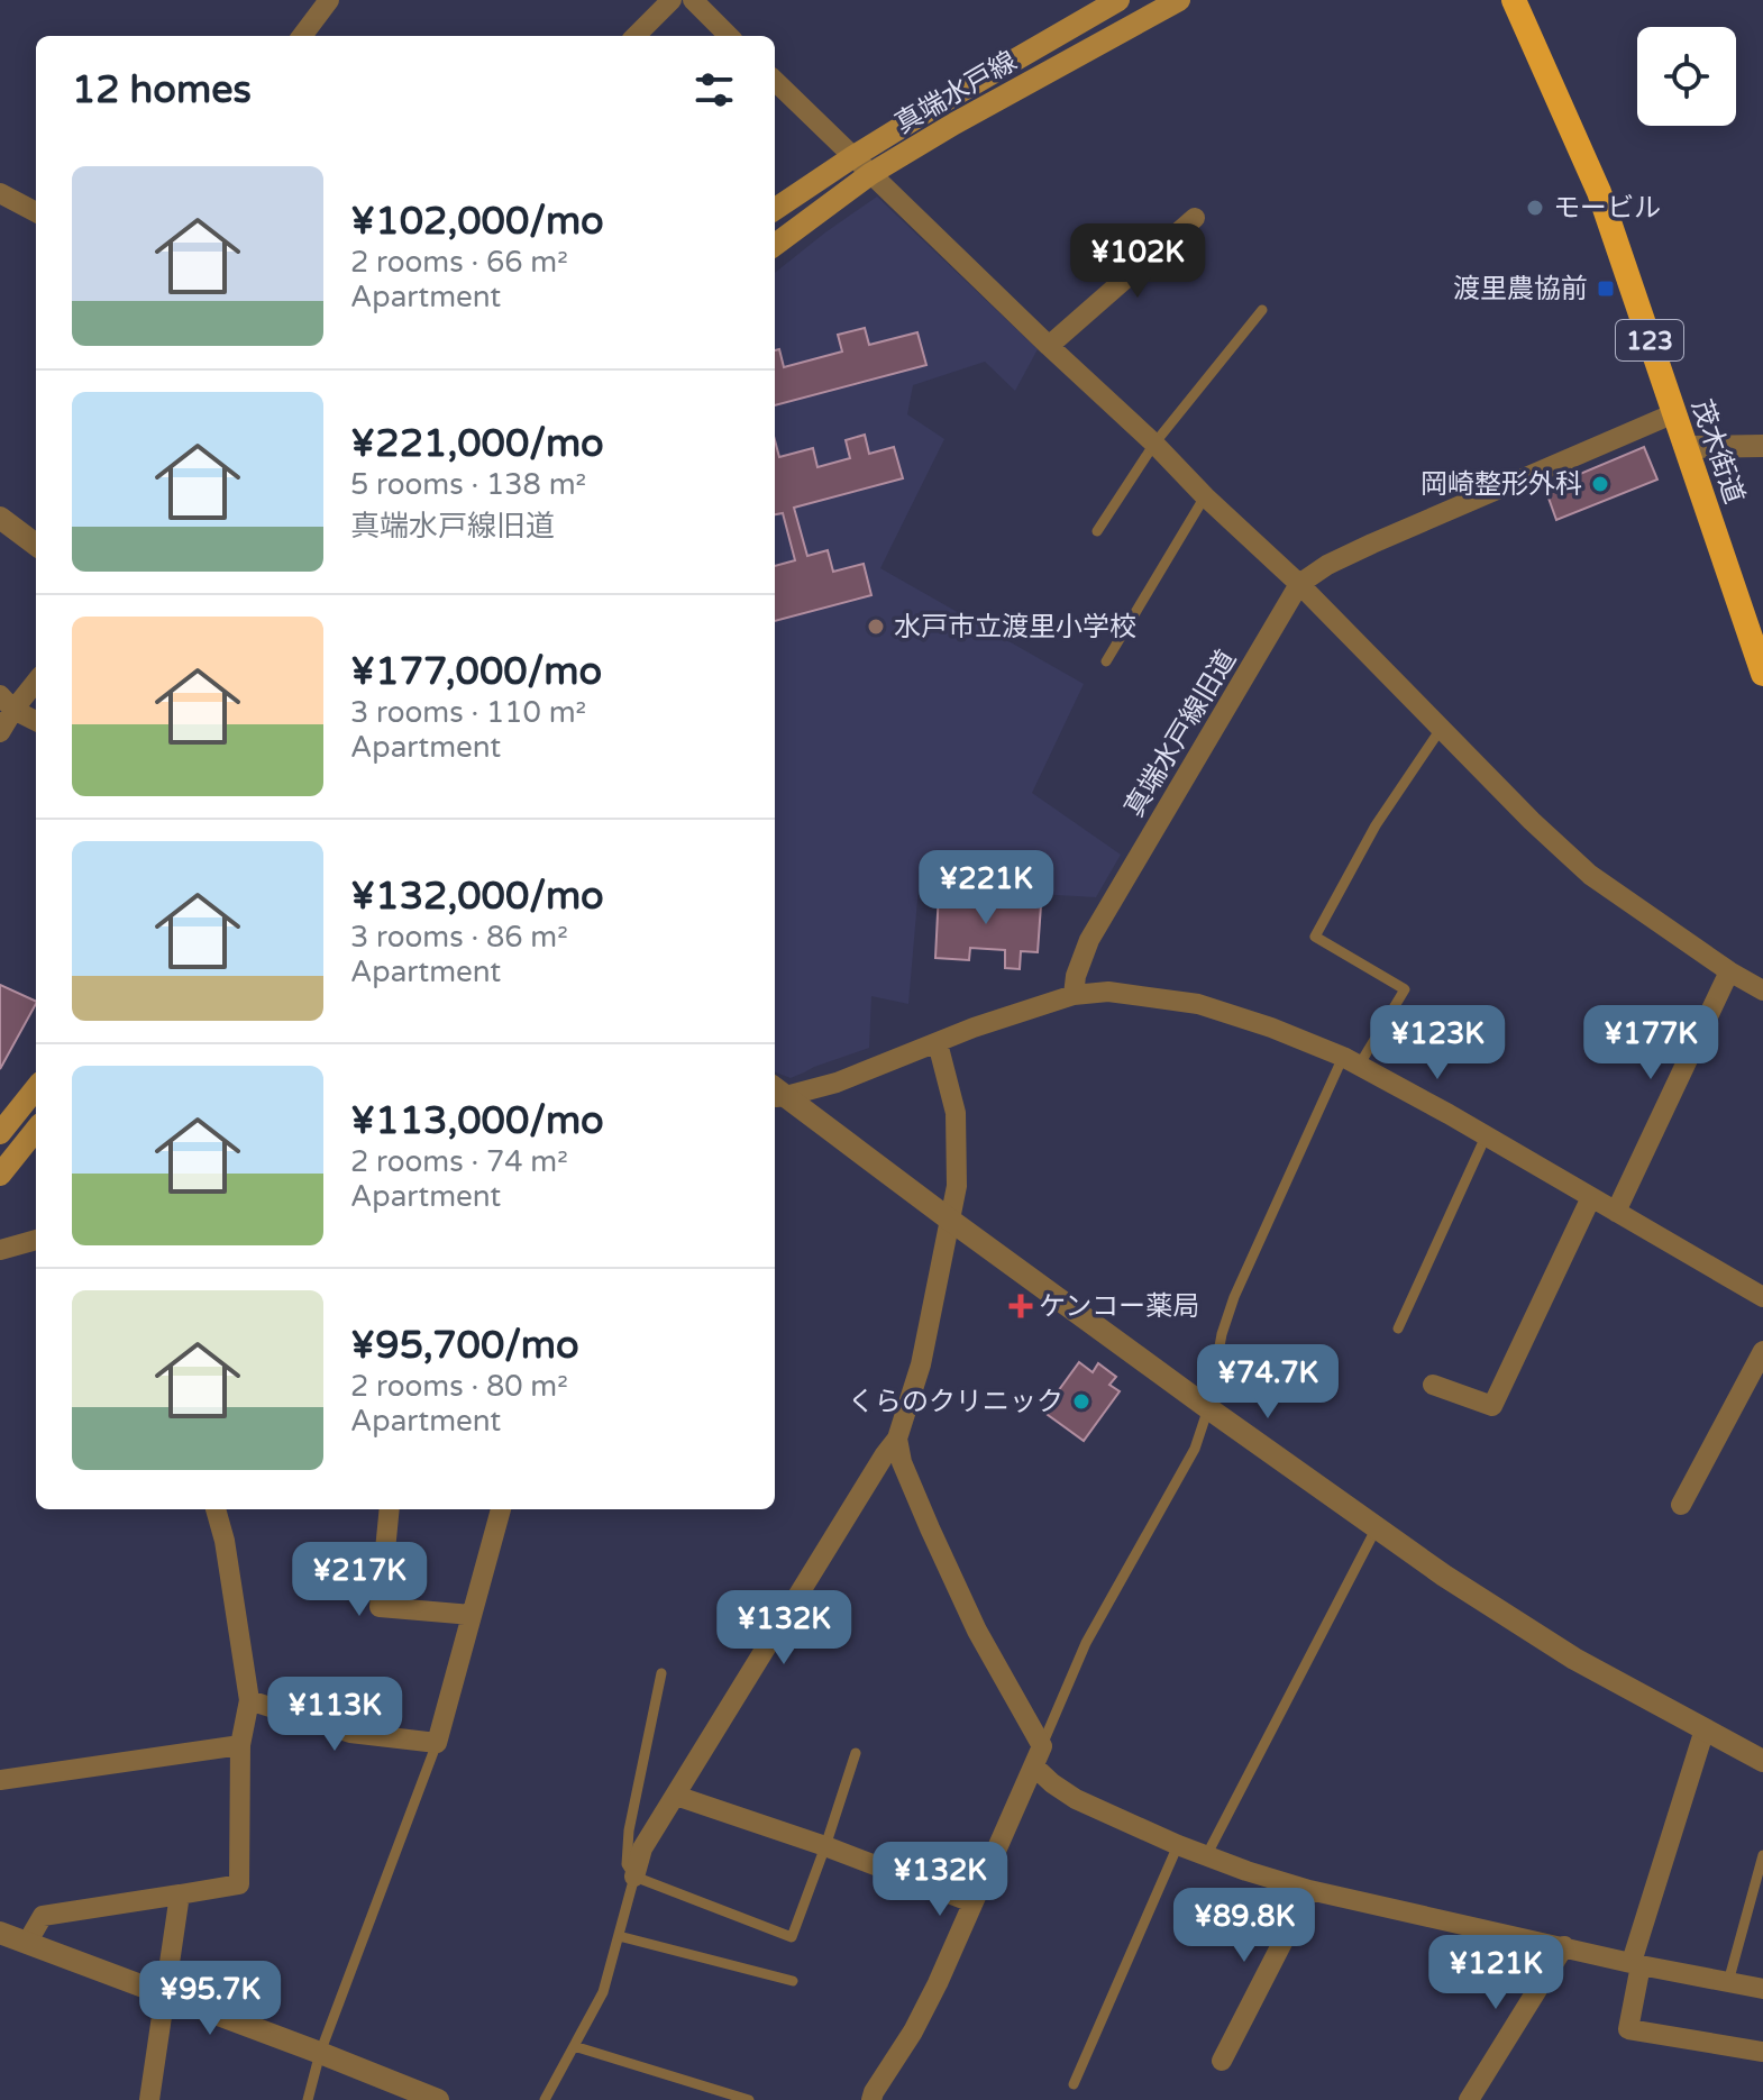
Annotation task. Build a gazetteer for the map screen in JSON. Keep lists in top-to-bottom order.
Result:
{
  "streets": {
    "highway": ["123", "茂木街道"],
    "main road": ["真端水戸線"],
    "street": ["真端水戸線旧道"]
  },
  "crossings": [
    ["茂木街道", "真端水戸線旧道"]
  ],
  "places": {
    "other": [
      "モービル",
      "岡崎整形外科",
      "水戸市立渡里小学校",
      "くらのクリニック"
    ],
    "transit": ["渡里農協前"],
    "health": ["ケンコー薬局"]
  },
  "page": {
    "heading": "12 homes",
    "list": [
      {
        "name": "¥102,000/mo",
        "note": "2 rooms · 66 m² · Apartment"
      },
      {
        "name": "¥221,000/mo",
        "note": "5 rooms · 138 m² · 真端水戸線旧道"
      },
      {
        "name": "¥177,000/mo",
        "note": "3 rooms · 110 m² · Apartment"
      },
      {
        "name": "¥132,000/mo",
        "note": "3 rooms · 86 m² · Apartment"
      },
      {
        "name": "¥113,000/mo",
        "note": "2 rooms · 74 m² · Apartment"
      },
      {
        "name": "¥95,700/mo",
        "note": "2 rooms · 80 m² · Apartment"
      }
    ],
    "price": [
      "¥102K",
      "¥221K",
      "¥123K",
      "¥177K",
      "¥74.7K",
      "¥217K",
      "¥132K",
      "¥113K",
      "¥132K",
      "¥89.8K",
      "¥121K",
      "¥95.7K"
    ]
  }
}
